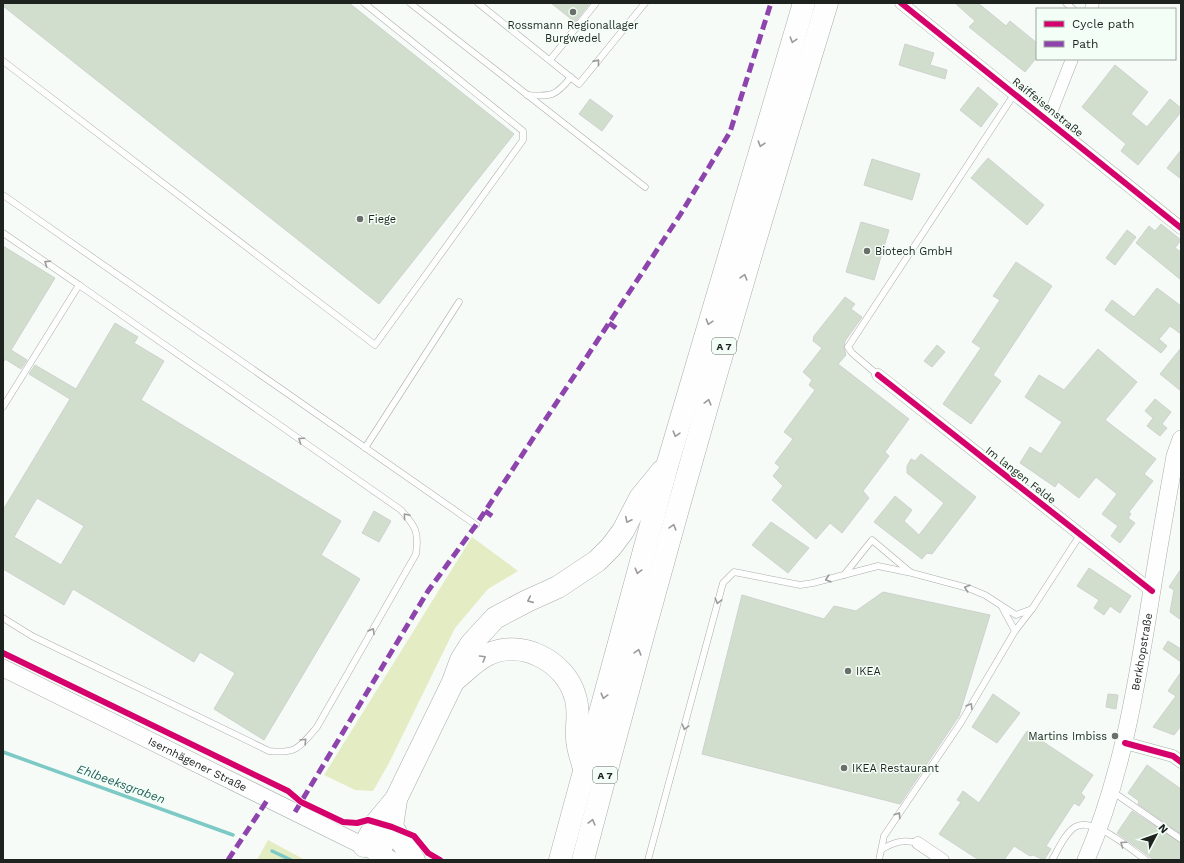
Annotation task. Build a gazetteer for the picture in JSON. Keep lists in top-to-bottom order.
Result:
{
  "streets": {
    "highway": ["A 7"],
    "main road": ["Berkhopstraße", "Isernhägener Straße"],
    "street": ["Raiffeisenstraße", "Im langen Felde"]
  },
  "crossings": [
    ["Im langen Felde", "Berkhopstraße"]
  ],
  "water": ["Ehlbeeksgraben"],
  "places": [
    "Rossmann Regionallager Burgwedel",
    "Fiege",
    "Biotech GmbH",
    "IKEA",
    "Martins Imbiss",
    "IKEA Restaurant"
  ],
  "legend": ["Cycle path", "Path"],
  "north": "top right"
}
